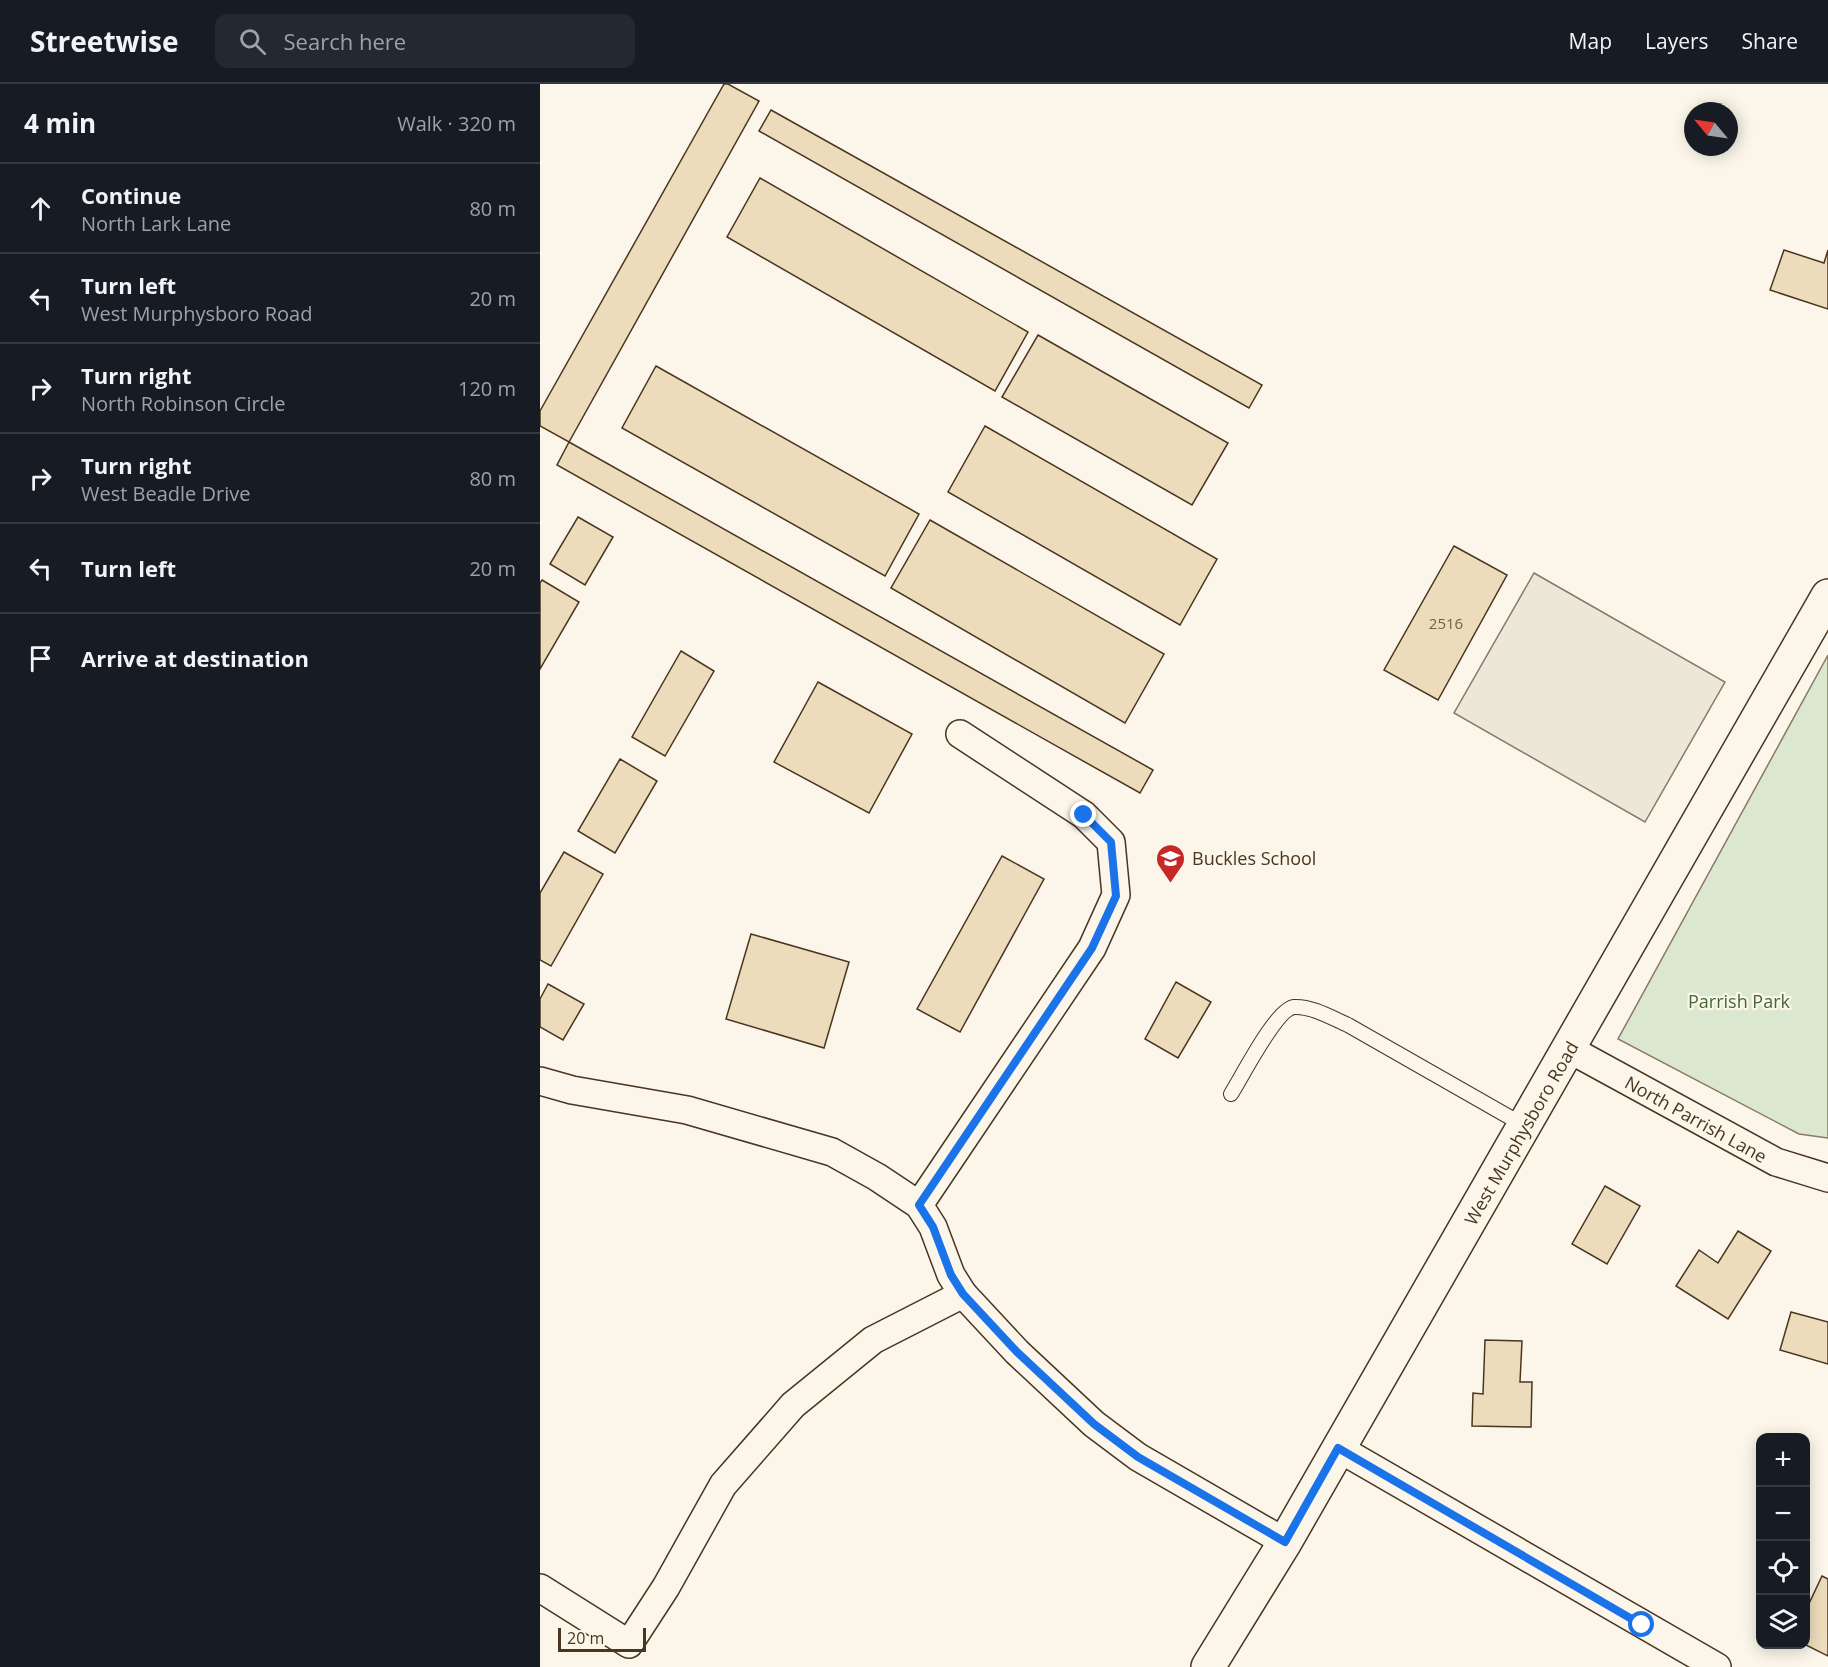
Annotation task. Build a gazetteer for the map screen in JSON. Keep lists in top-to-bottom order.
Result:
{
  "streets": {
    "street": ["North Parrish Lane", "West Murphysboro Road"]
  },
  "crossings": [
    ["North Parrish Lane", "West Murphysboro Road"]
  ],
  "parks": ["Parrish Park"],
  "places": {
    "school or university": ["Buckles School"]
  },
  "house_numbers": ["2516"],
  "scale_bar": "20 m",
  "north": "top left",
  "page": {
    "header": "Streetwise",
    "search": "Search here",
    "nav": ["Map", "Layers", "Share"],
    "heading": ["4 min", "Walk · 320 m"],
    "list": [
      ["Continue", "North Lark Lane", "80 m"],
      ["Turn left", "West Murphysboro Road", "20 m"],
      ["Turn right", "North Robinson Circle", "120 m"],
      ["Turn right", "West Beadle Drive", "80 m"],
      ["Turn left", "20 m"],
      "Arrive at destination"
    ],
    "map_buttons": ["+", "−"],
    "scale": "20 m"
  }
}
